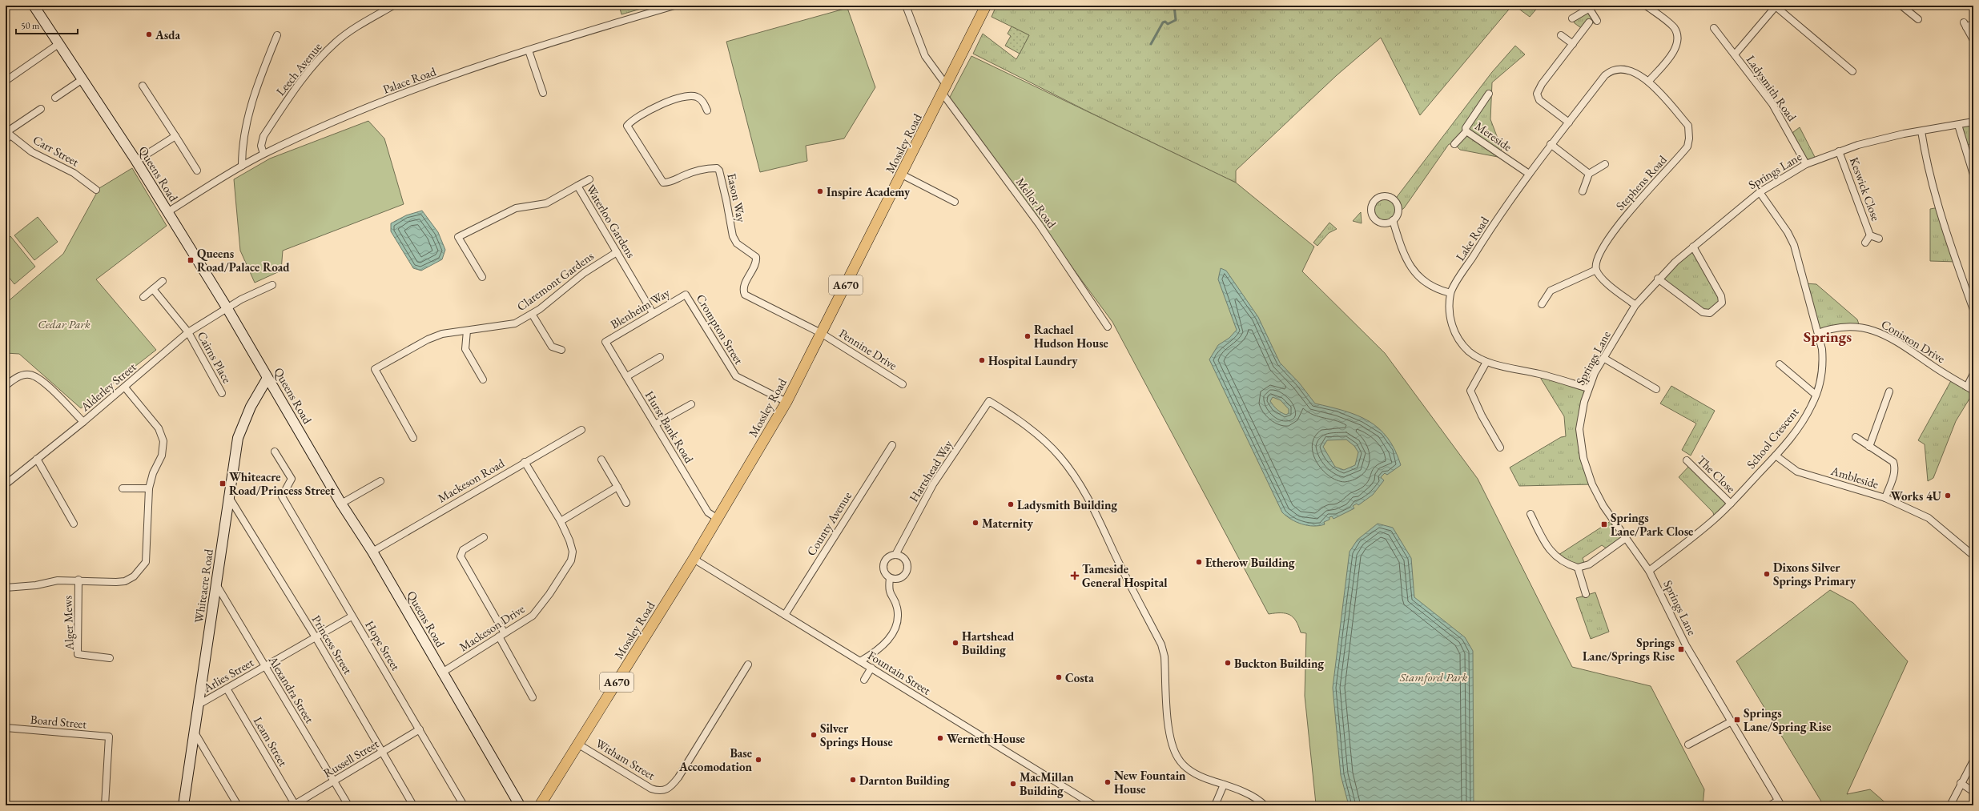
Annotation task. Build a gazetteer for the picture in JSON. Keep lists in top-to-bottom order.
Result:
{
  "streets": {
    "main road": [
      "Mossley Road",
      "Queens Road",
      "A670",
      "Whiteacre Road"
    ],
    "street": [
      "Leech Avenue",
      "Palace Road",
      "Ladysmith Road",
      "Mereside",
      "Carr Street",
      "Springs Lane",
      "Stephens Road",
      "Keswick Close",
      "Eason Way",
      "Mellor Road",
      "Waterloo Gardens",
      "Lake Road",
      "Claremont Gardens",
      "Blenheim Way",
      "Crompton Street",
      "Coniston Drive",
      "Pennine Drive",
      "Cairns Place",
      "Alderley Street",
      "Hurst Bank Road",
      "School Crescent",
      "Hartshead Way",
      "The Close",
      "Ambleside",
      "Mackeson Road",
      "County Avenue",
      "Alger Mews",
      "Mackeson Drive",
      "Princess Street",
      "Hope Street",
      "Fountain Street",
      "Arlies Street",
      "Alexandra Street",
      "Board Street",
      "Leam Street",
      "Russell Street",
      "Witham Street"
    ]
  },
  "crossings": [
    ["Leech Avenue", "Palace Road"],
    ["Palace Road", "Queens Road"],
    ["Ladysmith Road", "Springs Lane"],
    ["Mereside", "Lake Road"],
    ["Mossley Road", "Eason Way"],
    ["Mossley Road", "Mellor Road"],
    ["Mossley Road", "Crompton Street"],
    ["Mossley Road", "Pennine Drive"],
    ["Mossley Road", "Hurst Bank Road"],
    ["Mossley Road", "Fountain Street"],
    ["Mossley Road", "Witham Street"],
    ["Springs Lane", "Keswick Close"],
    ["Springs Lane", "Lake Road"],
    ["Springs Lane", "School Crescent"],
    ["Queens Road", "Alderley Street"],
    ["Queens Road", "Mackeson Road"],
    ["Queens Road", "Whiteacre Road"],
    ["Queens Road", "Mackeson Drive"],
    ["Stephens Road", "Lake Road"],
    ["Eason Way", "Pennine Drive"],
    ["Waterloo Gardens", "Claremont Gardens"],
    ["Waterloo Gardens", "Blenheim Way"],
    ["Blenheim Way", "Crompton Street"],
    ["Blenheim Way", "Hurst Bank Road"],
    ["Coniston Drive", "School Crescent"],
    ["Cairns Place", "Alderley Street"],
    ["School Crescent", "The Close"],
    ["School Crescent", "Ambleside"],
    ["Mackeson Road", "Mackeson Drive"],
    ["County Avenue", "Fountain Street"],
    ["Whiteacre Road", "Princess Street"],
    ["Whiteacre Road", "Arlies Street"],
    ["Whiteacre Road", "Alexandra Street"],
    ["Princess Street", "Arlies Street"],
    ["Princess Street", "Russell Street"],
    ["Hope Street", "Arlies Street"],
    ["Hope Street", "Russell Street"],
    ["Arlies Street", "Alexandra Street"],
    ["Arlies Street", "Leam Street"],
    ["Alexandra Street", "Russell Street"],
    ["Leam Street", "Russell Street"]
  ],
  "districts": ["Springs"],
  "parks": ["Cedar Park", "Stamford Park"],
  "places": {
    "other": [
      "Asda",
      "Inspire Academy",
      "Rachael Hudson House",
      "Hospital Laundry",
      "Works 4U",
      "Ladysmith Building",
      "Maternity",
      "Etherow Building",
      "Dixons Silver Springs Primary",
      "Hartshead Building",
      "Buckton Building",
      "Costa",
      "Silver Springs House",
      "Werneth House",
      "Base Accomodation",
      "Darnton Building",
      "New Fountain House",
      "MacMillan Building"
    ],
    "transit": [
      "Queens Road/Palace Road",
      "Whiteacre Road/Princess Street",
      "Springs Lane/Park Close",
      "Springs Lane/Springs Rise",
      "Springs Lane/Spring Rise"
    ],
    "health": ["Tameside General Hospital"]
  },
  "scale_bar": "50 m"
}
